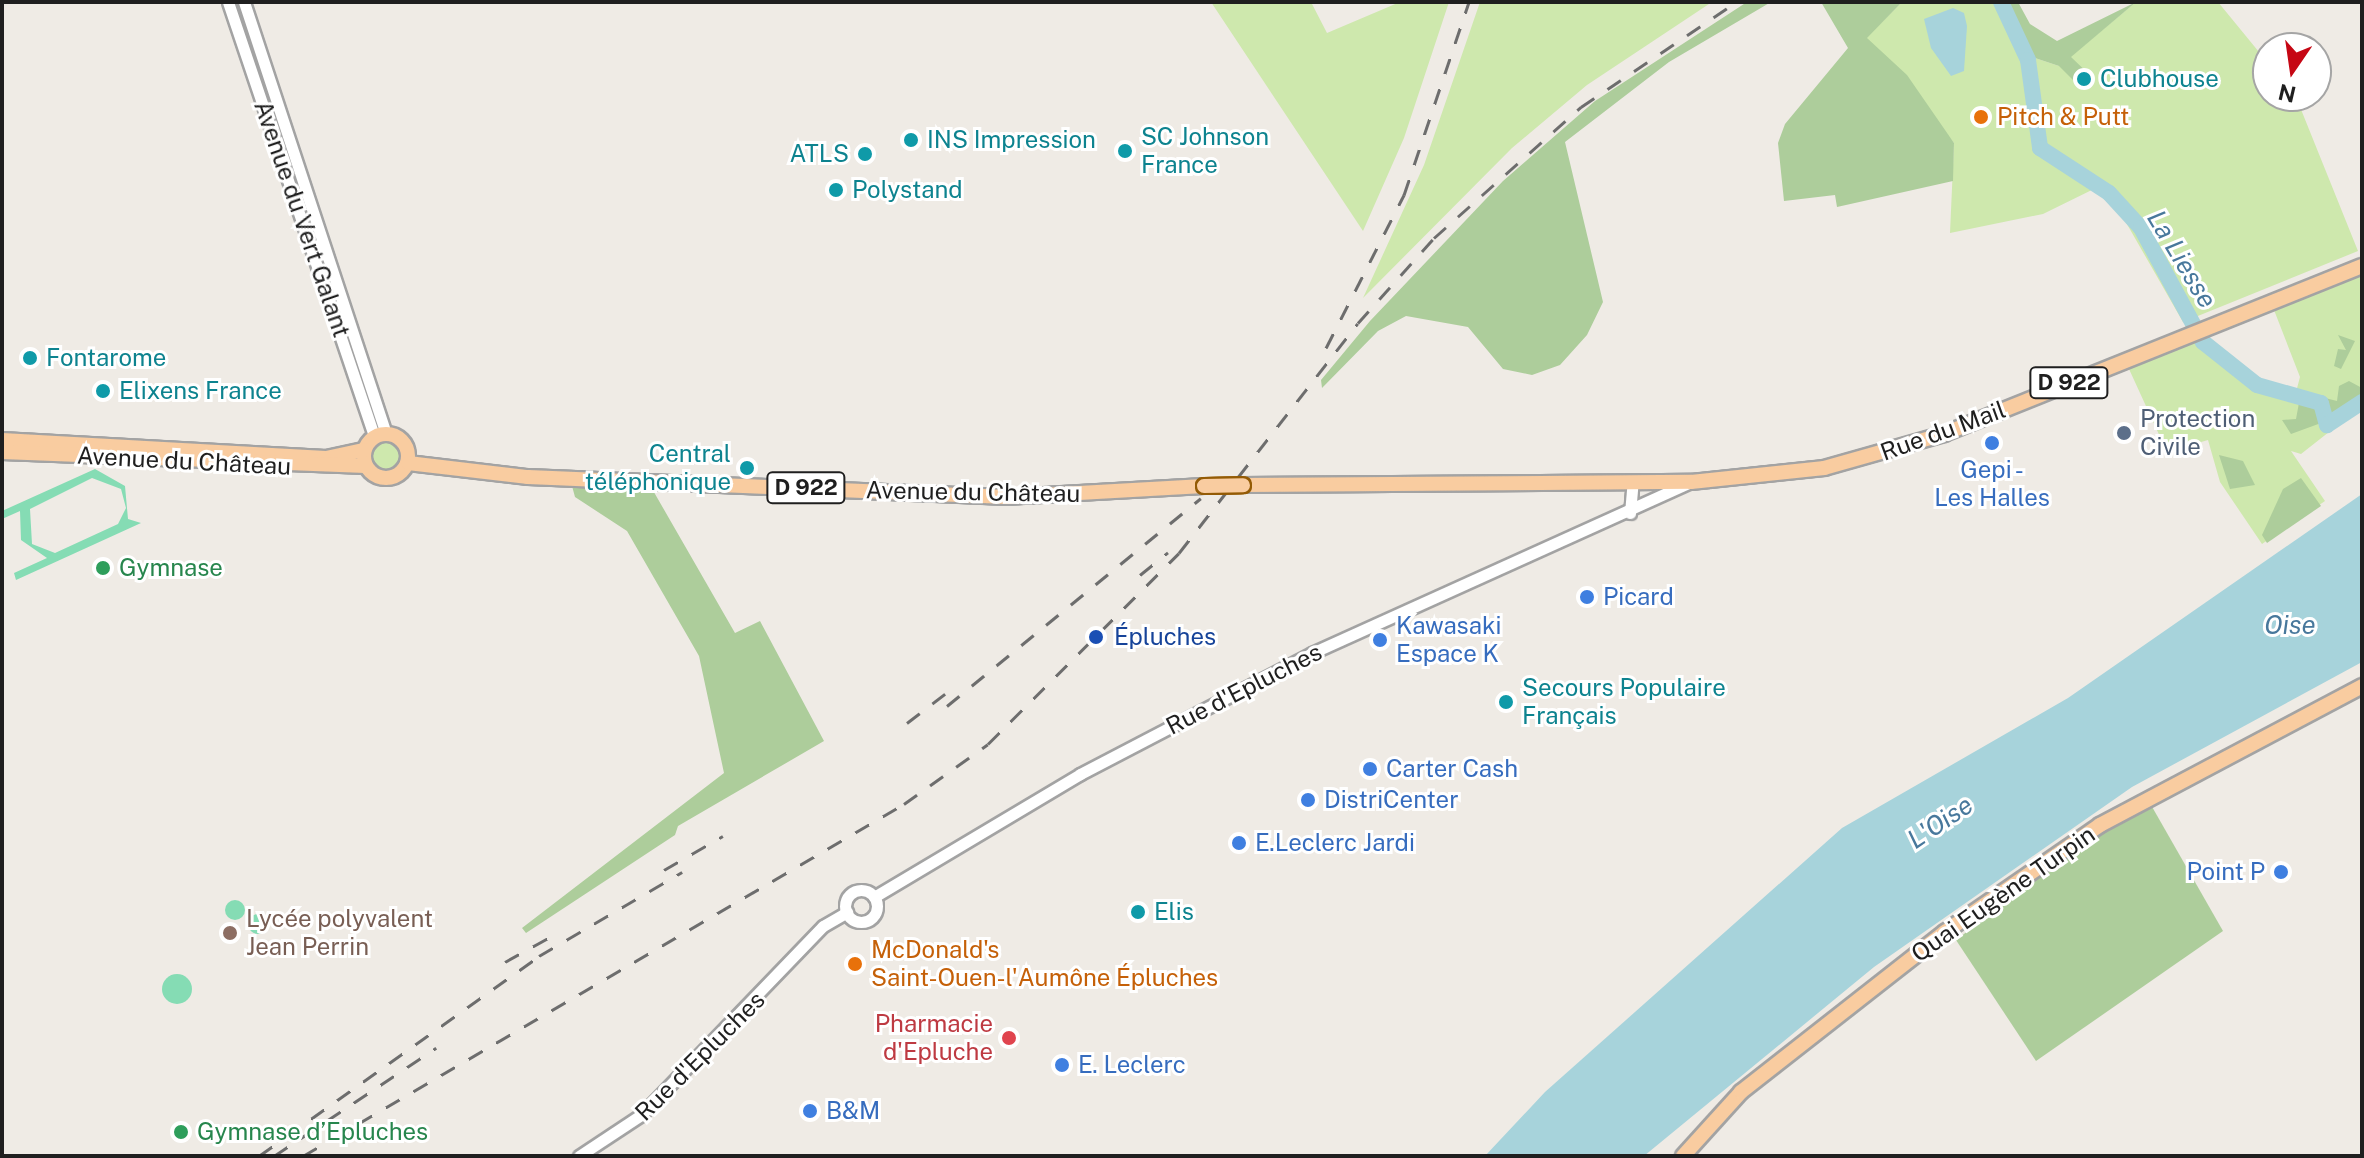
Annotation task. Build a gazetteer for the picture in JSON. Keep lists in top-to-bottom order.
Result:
{
  "streets": {
    "main road": [
      "D 922",
      "Rue du Mail",
      "Avenue du Château",
      "Quai Eugène Turpin"
    ],
    "street": ["Avenue du Vert Galant", "Rue d'Epluches"]
  },
  "crossings": [
    ["Avenue du Vert Galant", "Avenue du Château"],
    ["D 922", "Rue du Mail"],
    ["D 922", "Avenue du Château"],
    ["D 922", "Rue d'Epluches"],
    ["Rue du Mail", "Rue d'Epluches"]
  ],
  "water": ["La Liesse", "Oise", "L'Oise"],
  "places": [
    "Clubhouse",
    "Pitch & Putt",
    "INS Impression",
    "SC Johnson France",
    "ATLS",
    "Polystand",
    "Fontarome",
    "Elixens France",
    "Protection Civile",
    "Gepi - Les Halles",
    "Central téléphonique",
    "Gymnase",
    "Picard",
    "Épluches",
    "Kawasaki Espace K",
    "Secours Populaire Français",
    "Carter Cash",
    "DistriCenter",
    "E.Leclerc Jardi",
    "Point P",
    "Elis",
    "Lycée polyvalent Jean Perrin",
    "McDonald's Saint-Ouen-l'Aumône Épluches",
    "Pharmacie d'Epluche",
    "E. Leclerc",
    "B&M",
    "Gymnase d’Epluches"
  ],
  "north": "bottom"
}
